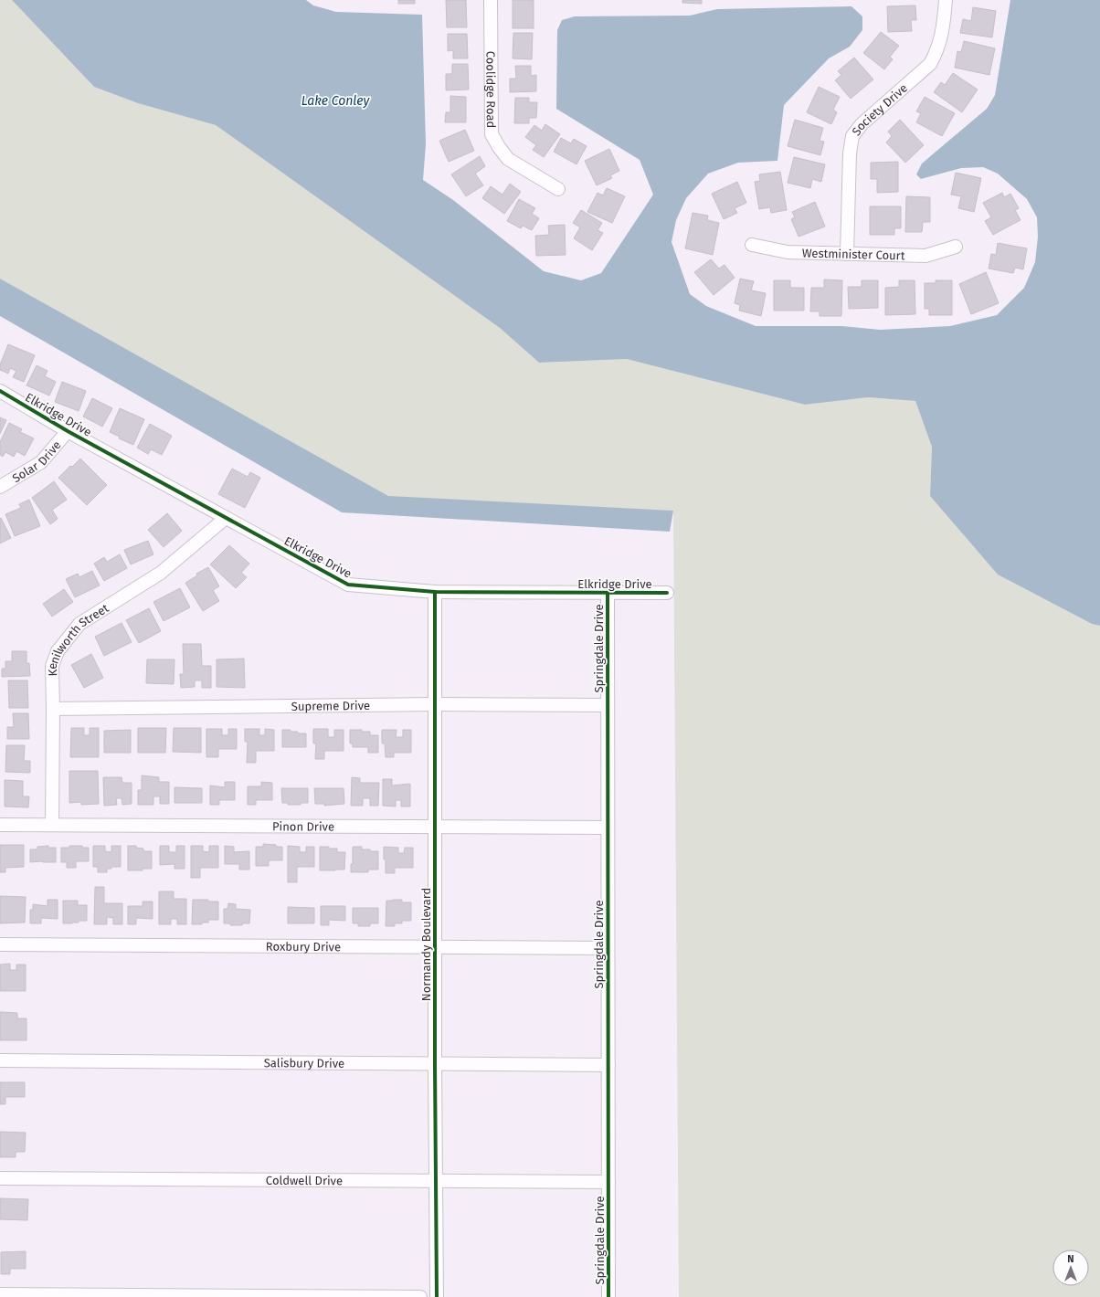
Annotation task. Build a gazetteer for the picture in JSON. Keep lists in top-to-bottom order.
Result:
{
  "streets": {
    "street": [
      "Coolidge Road",
      "Society Drive",
      "Westminister Court",
      "Elkridge Drive",
      "Solar Drive",
      "Kenilworth Street",
      "Springdale Drive",
      "Supreme Drive",
      "Pinon Drive",
      "Normandy Boulevard",
      "Roxbury Drive",
      "Salisbury Drive",
      "Coldwell Drive"
    ]
  },
  "crossings": [
    ["Society Drive", "Westminister Court"],
    ["Elkridge Drive", "Solar Drive"],
    ["Elkridge Drive", "Kenilworth Street"],
    ["Elkridge Drive", "Springdale Drive"],
    ["Elkridge Drive", "Normandy Boulevard"],
    ["Kenilworth Street", "Supreme Drive"],
    ["Kenilworth Street", "Pinon Drive"],
    ["Springdale Drive", "Supreme Drive"],
    ["Springdale Drive", "Pinon Drive"],
    ["Springdale Drive", "Roxbury Drive"],
    ["Springdale Drive", "Salisbury Drive"],
    ["Springdale Drive", "Coldwell Drive"],
    ["Supreme Drive", "Normandy Boulevard"],
    ["Pinon Drive", "Normandy Boulevard"],
    ["Normandy Boulevard", "Roxbury Drive"],
    ["Normandy Boulevard", "Salisbury Drive"],
    ["Normandy Boulevard", "Coldwell Drive"]
  ],
  "water": ["Lake Conley"],
  "north": "top"
}
